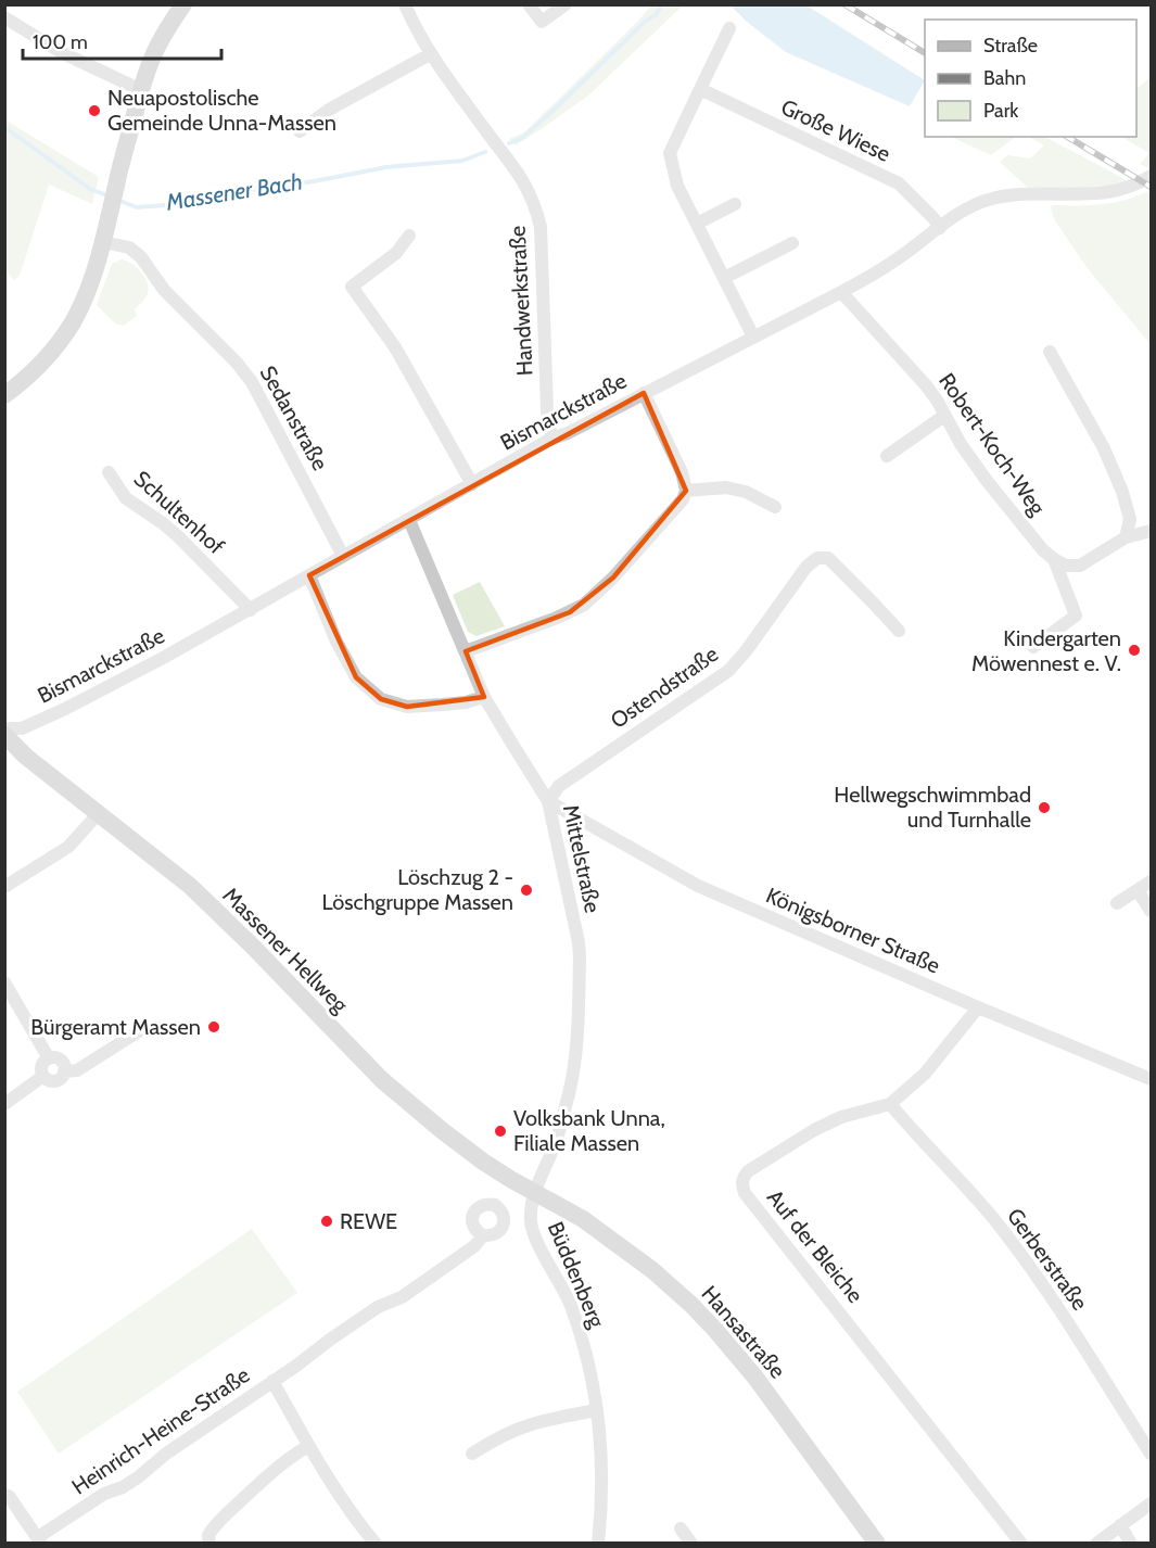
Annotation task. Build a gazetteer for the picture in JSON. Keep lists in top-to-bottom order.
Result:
{
  "streets": {
    "main road": ["Massener Hellweg", "Hansastraße"],
    "street": [
      "Große Wiese",
      "Handwerkstraße",
      "Bismarckstraße",
      "Sedanstraße",
      "Robert-Koch-Weg",
      "Schultenhof",
      "Ostendstraße",
      "Mittelstraße",
      "Königsborner Straße",
      "Auf der Bleiche",
      "Gerberstraße",
      "Büddenberg",
      "Heinrich-Heine-Straße"
    ]
  },
  "crossings": [
    ["Große Wiese", "Bismarckstraße"],
    ["Handwerkstraße", "Bismarckstraße"],
    ["Bismarckstraße", "Sedanstraße"],
    ["Bismarckstraße", "Robert-Koch-Weg"],
    ["Bismarckstraße", "Schultenhof"],
    ["Bismarckstraße", "Mittelstraße"],
    ["Ostendstraße", "Mittelstraße"],
    ["Ostendstraße", "Königsborner Straße"],
    ["Mittelstraße", "Königsborner Straße"],
    ["Mittelstraße", "Massener Hellweg"],
    ["Mittelstraße", "Büddenberg"],
    ["Mittelstraße", "Hansastraße"],
    ["Königsborner Straße", "Auf der Bleiche"],
    ["Massener Hellweg", "Büddenberg"],
    ["Massener Hellweg", "Hansastraße"],
    ["Auf der Bleiche", "Gerberstraße"],
    ["Büddenberg", "Hansastraße"]
  ],
  "water": ["Massener Bach"],
  "places": [
    "Neuapostolische Gemeinde Unna-Massen",
    "Kindergarten Möwennest e. V.",
    "Hellwegschwimmbad und Turnhalle",
    "Löschzug 2 - Löschgruppe Massen",
    "Bürgeramt Massen",
    "Volksbank Unna, Filiale Massen",
    "REWE"
  ],
  "legend": ["Straße", "Bahn", "Park"],
  "scale_bar": "100 m"
}
